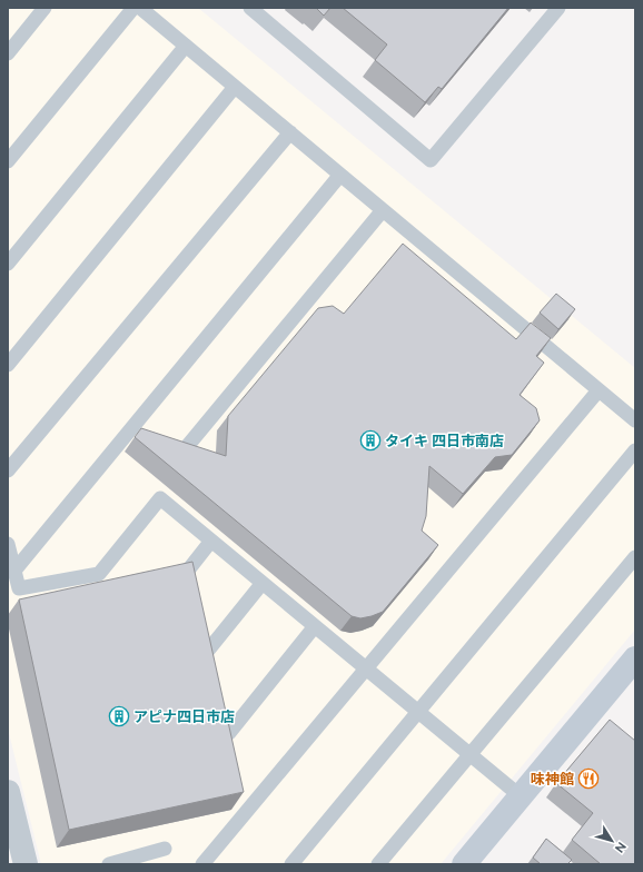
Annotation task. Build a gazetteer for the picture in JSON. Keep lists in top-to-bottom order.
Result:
{
  "places": {
    "building": ["タイキ 四日市南店", "アピナ四日市店"],
    "restaurant": ["味神館"]
  },
  "north": "bottom right"
}
